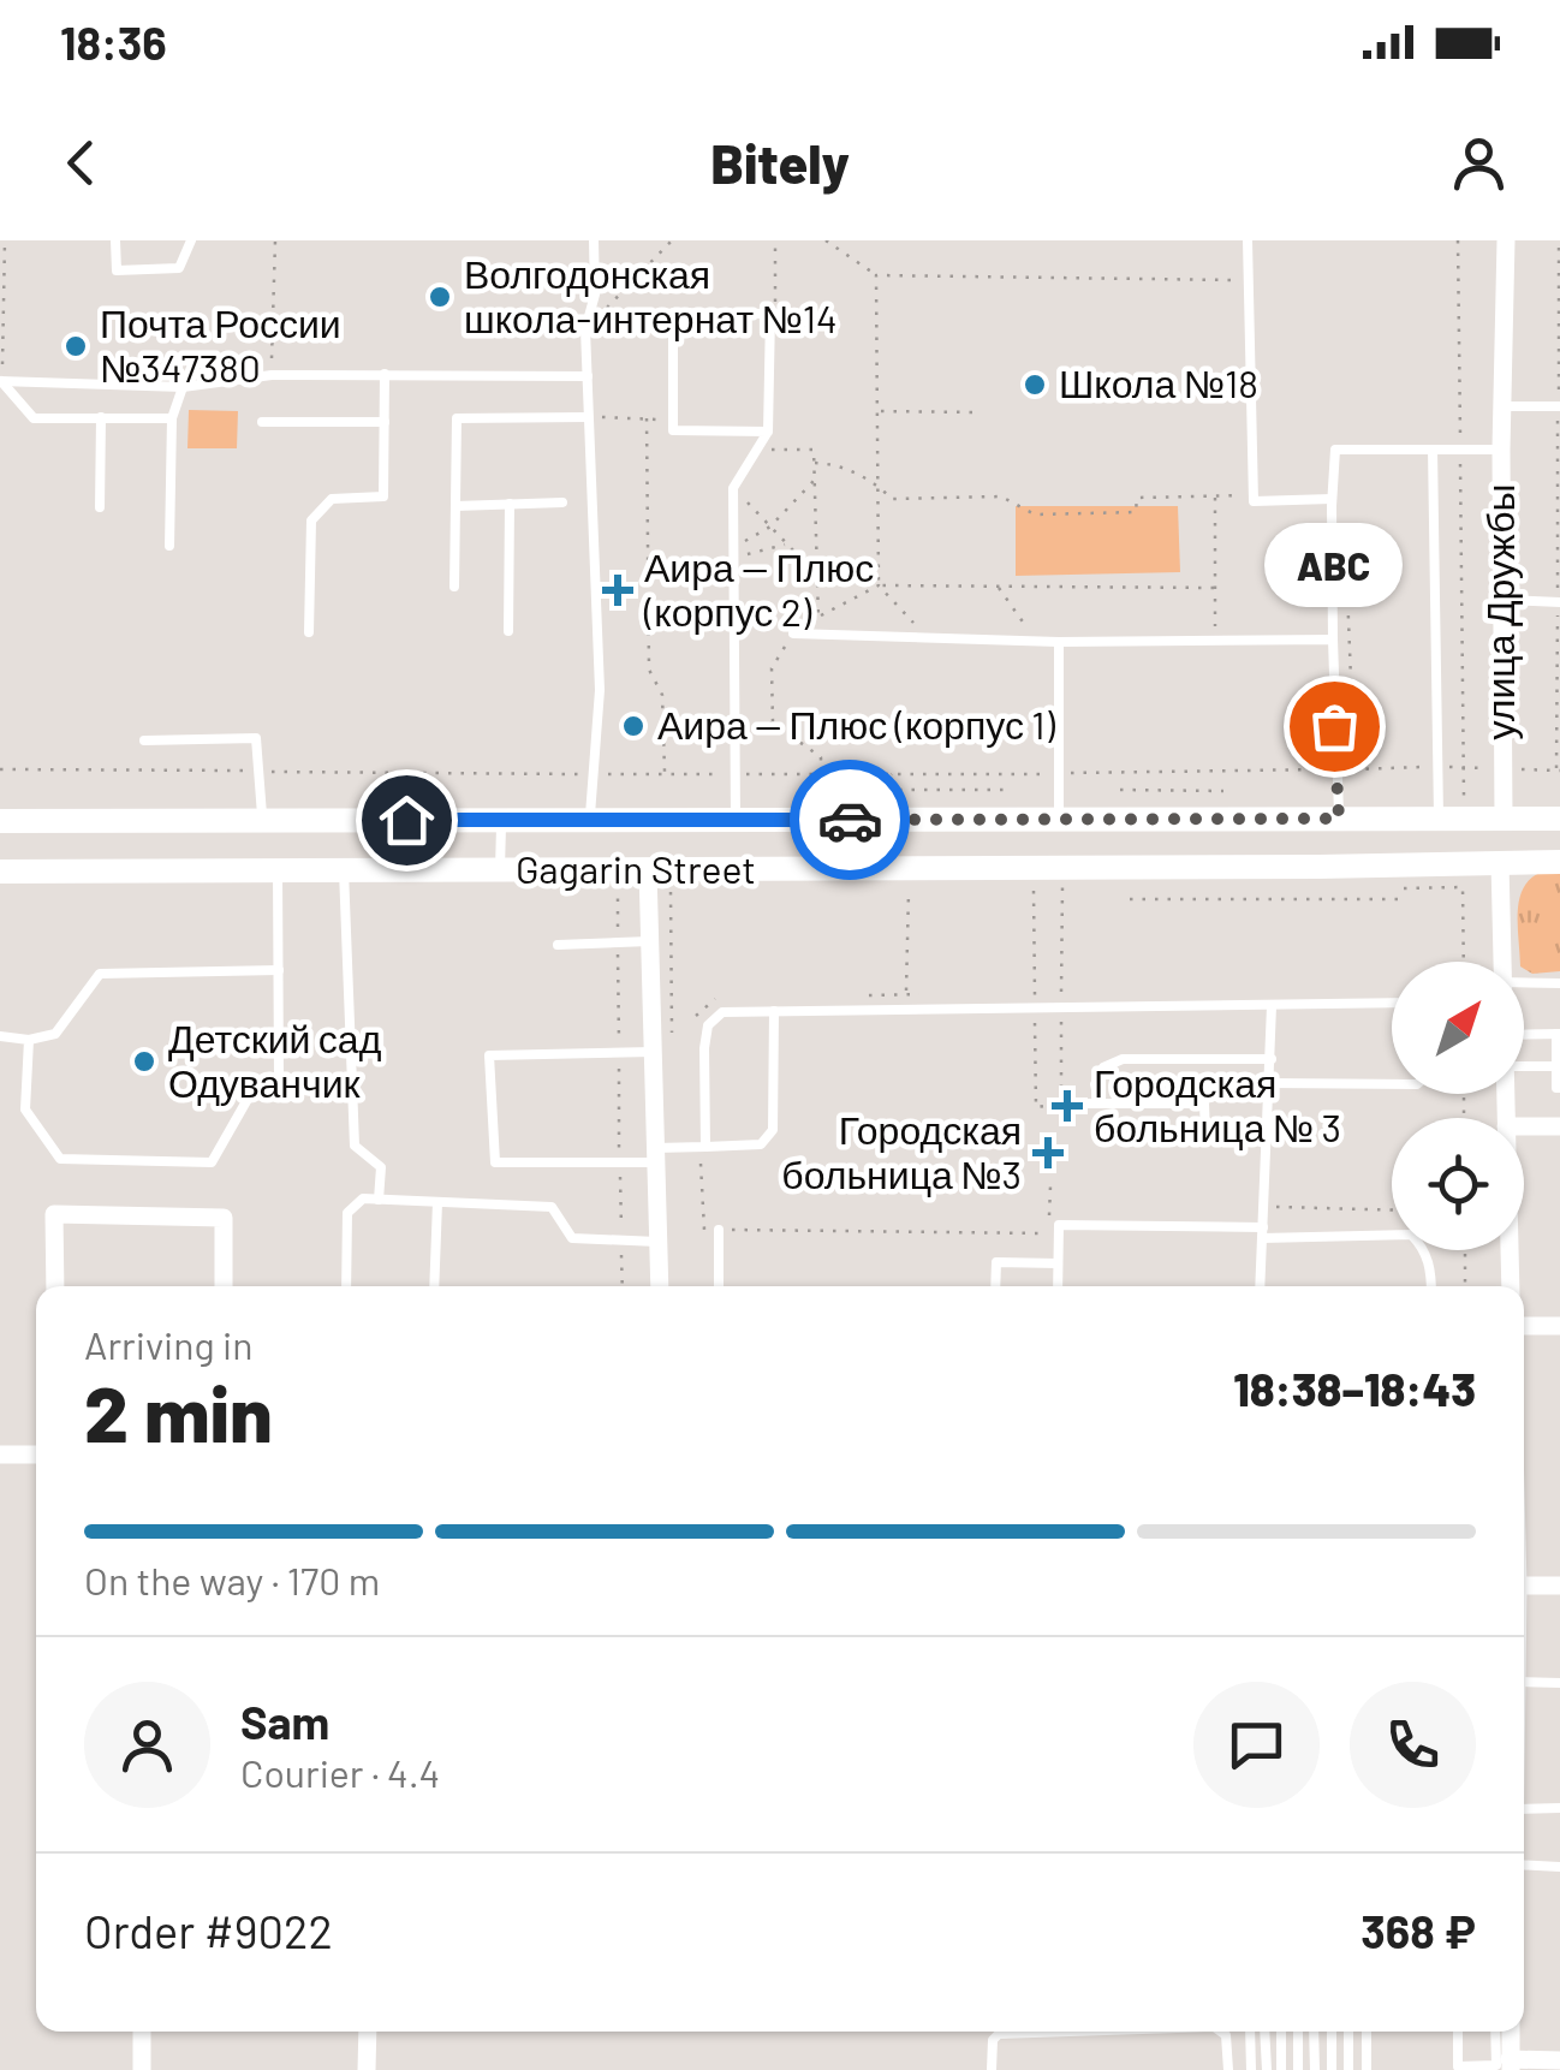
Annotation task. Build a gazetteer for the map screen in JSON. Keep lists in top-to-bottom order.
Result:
{
  "streets": {
    "street": ["улица Дружбы", "Gagarin Street"]
  },
  "crossings": [
    ["улица Дружбы", "Gagarin Street"]
  ],
  "places": {
    "other": [
      "Волгодонская школа-интернат №14",
      "Почта России №347380",
      "Школа №18",
      "Аира — Плюс (корпус 1)",
      "ABC",
      "Детский сад Одуванчик"
    ],
    "health": ["Аира — Плюс (корпус 2)", "Городская больница № 3", "Городская больница №3"]
  },
  "north": "top right",
  "page": {
    "status": "18:36",
    "header": "Bitely",
    "bubble": "ABC",
    "heading": ["2 min", "Arriving in", "18:38–18:43"],
    "panel": [
      "Sam",
      "Courier · 4.4",
      "Order #9022",
      "368 ₽"
    ],
    "bar": "On the way · 170 m"
  }
}
